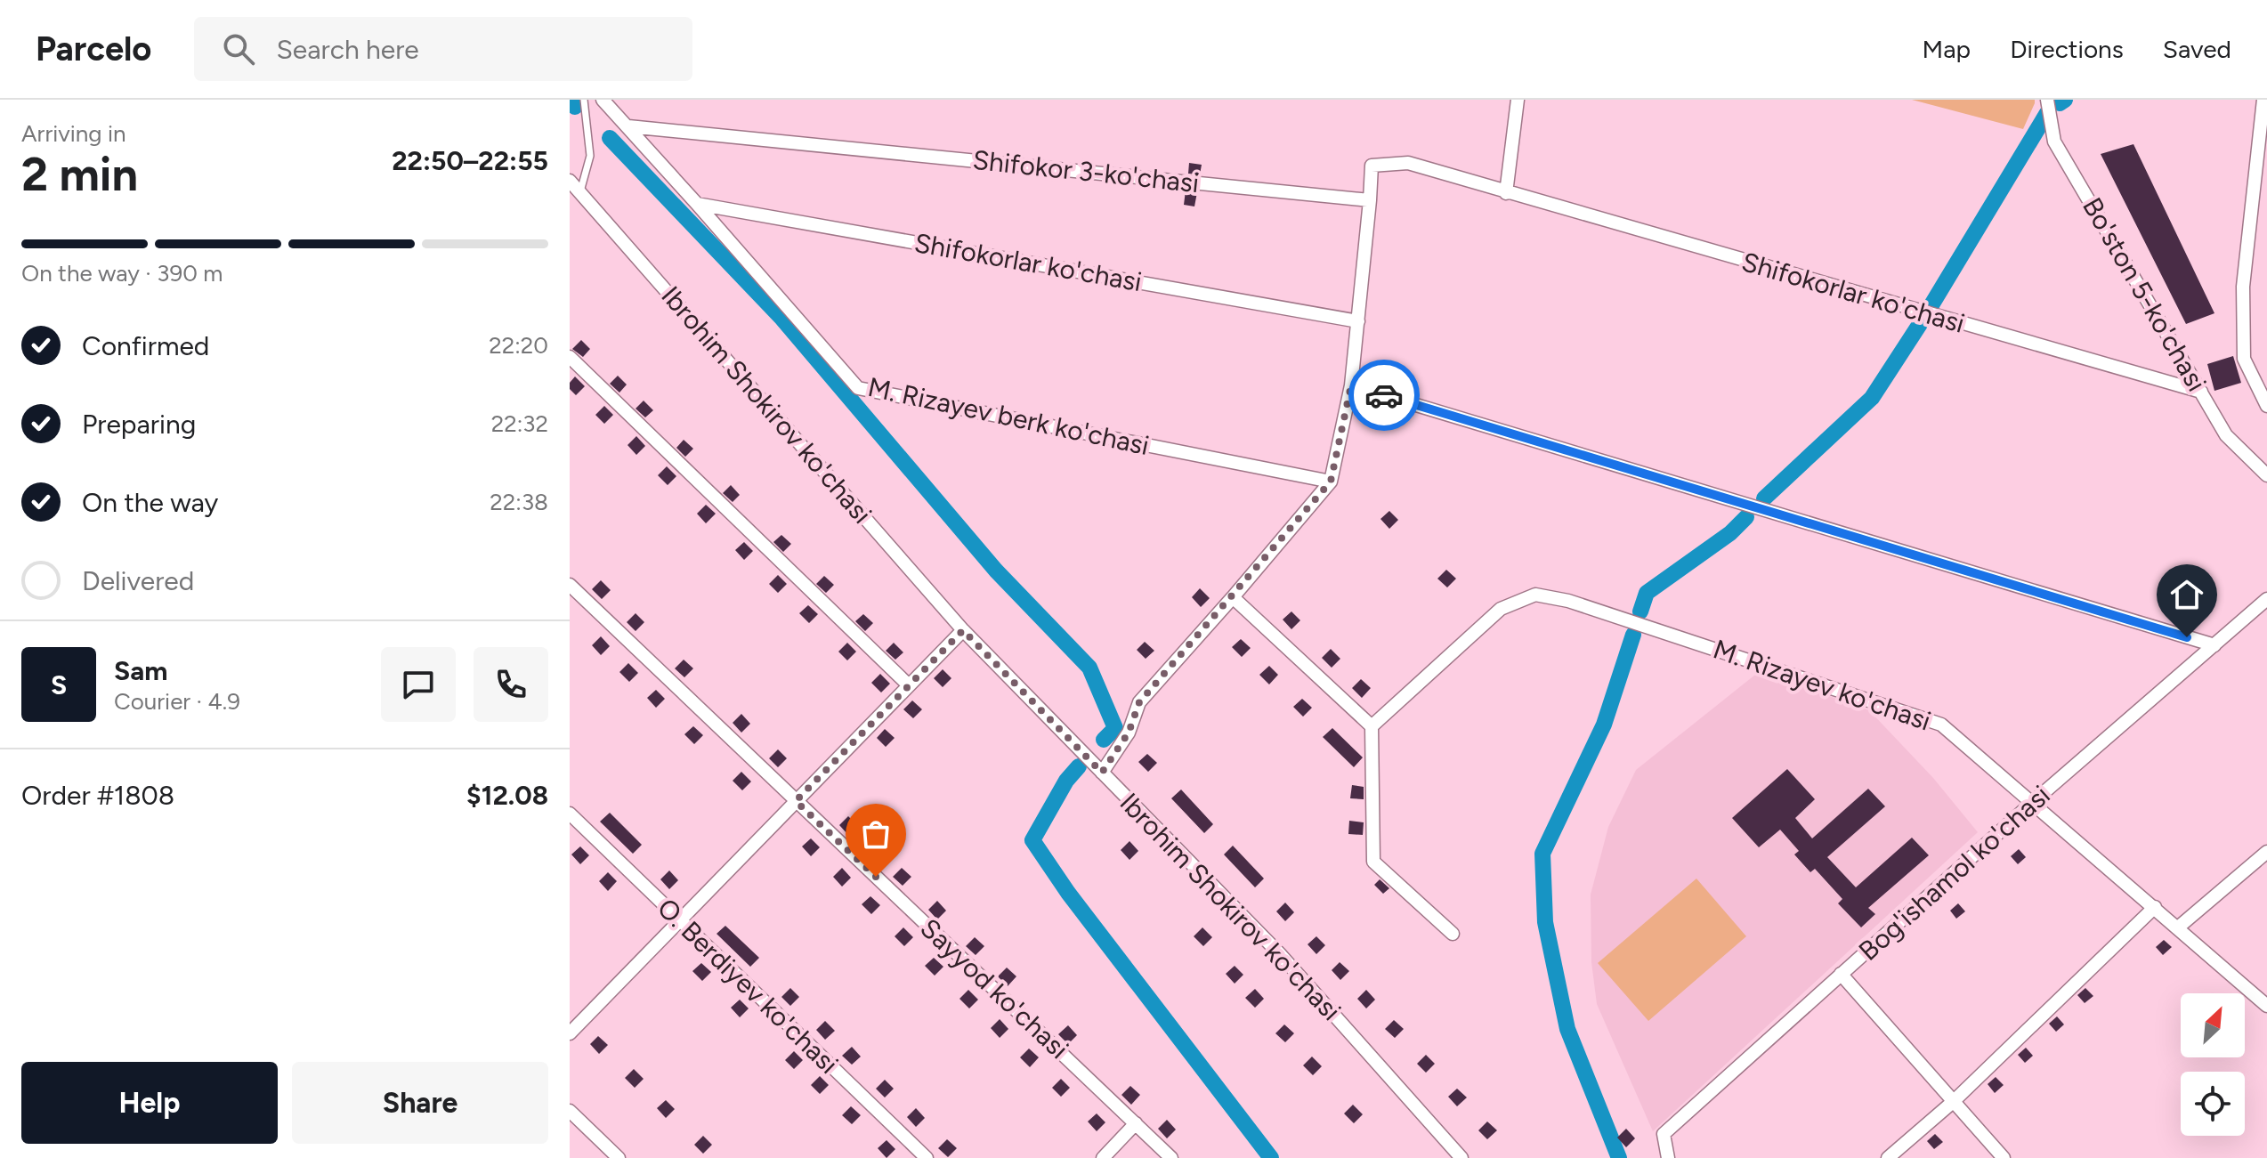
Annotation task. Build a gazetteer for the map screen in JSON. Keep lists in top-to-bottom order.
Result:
{
  "streets": {
    "street": [
      "Shifokor 3-ko'chasi",
      "Shifokorlar ko'chasi",
      "Bo'ston 5-ko'chasi",
      "Ibrohim Shokirov ko'chasi",
      "M. Rizayev berk ko'chasi",
      "M. Rizayev ko'chasi",
      "Bog'ishamol ko'chasi",
      "O. Berdiyev ko'chasi",
      "Sayyod ko'chasi"
    ]
  },
  "crossings": [
    ["Shifokor 3-ko'chasi", "M. Rizayev berk ko'chasi"],
    ["Shifokorlar ko'chasi", "Bo'ston 5-ko'chasi"],
    ["Shifokorlar ko'chasi", "M. Rizayev berk ko'chasi"],
    ["M. Rizayev ko'chasi", "Bog'ishamol ko'chasi"]
  ],
  "north": "top right",
  "page": {
    "header": "Parcelo",
    "search": "Search here",
    "nav": ["Map", "Directions", "Saved"],
    "heading": ["2 min", "Arriving in", "22:50–22:55"],
    "panel": [
      "Sam",
      "Courier · 4.9",
      "Order #1808",
      "$12.08"
    ],
    "bar": "On the way · 390 m",
    "list": [
      ["Confirmed", "22:20"],
      ["Preparing", "22:32"],
      ["On the way", "22:38"],
      "Delivered"
    ],
    "round": "S",
    "buttons": ["Help", "Share"]
  }
}
